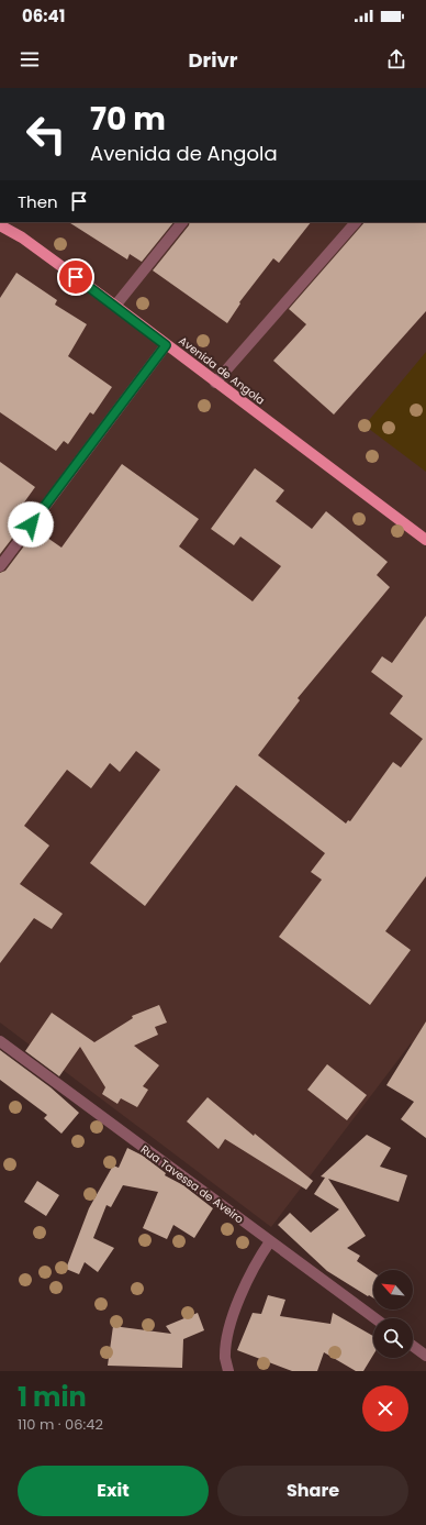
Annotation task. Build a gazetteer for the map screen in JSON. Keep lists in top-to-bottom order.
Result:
{
  "streets": {
    "main road": ["Avenida de Angola"],
    "street": ["Rua Tavessa de Aveiro"]
  },
  "north": "top left",
  "page": {
    "status": "06:41",
    "header": "Drivr",
    "turn": ["70 m", "Avenida de Angola"],
    "then": "Then",
    "heading": ["1 min", "110 m · 06:42"],
    "buttons": ["Exit", "Share"]
  }
}
